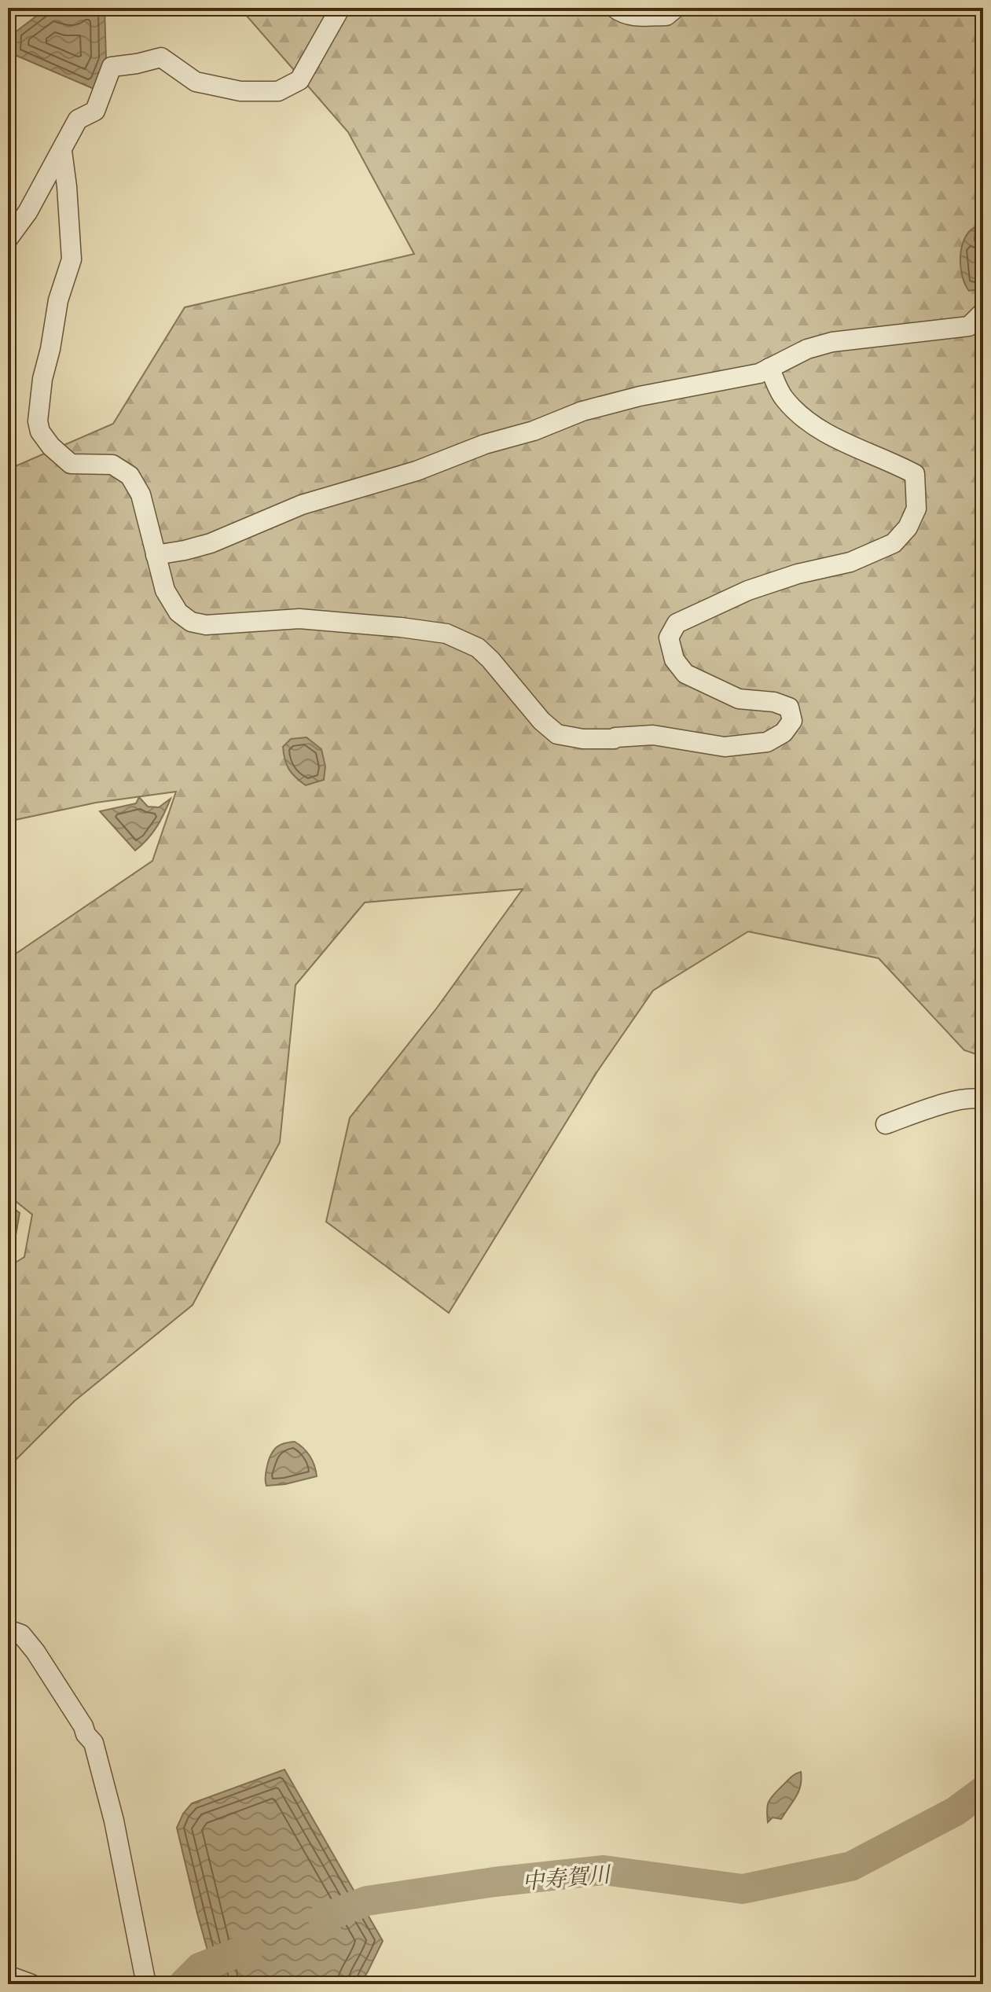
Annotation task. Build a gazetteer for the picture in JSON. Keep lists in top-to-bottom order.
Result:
{
  "water": ["中寿賀川"]
}
